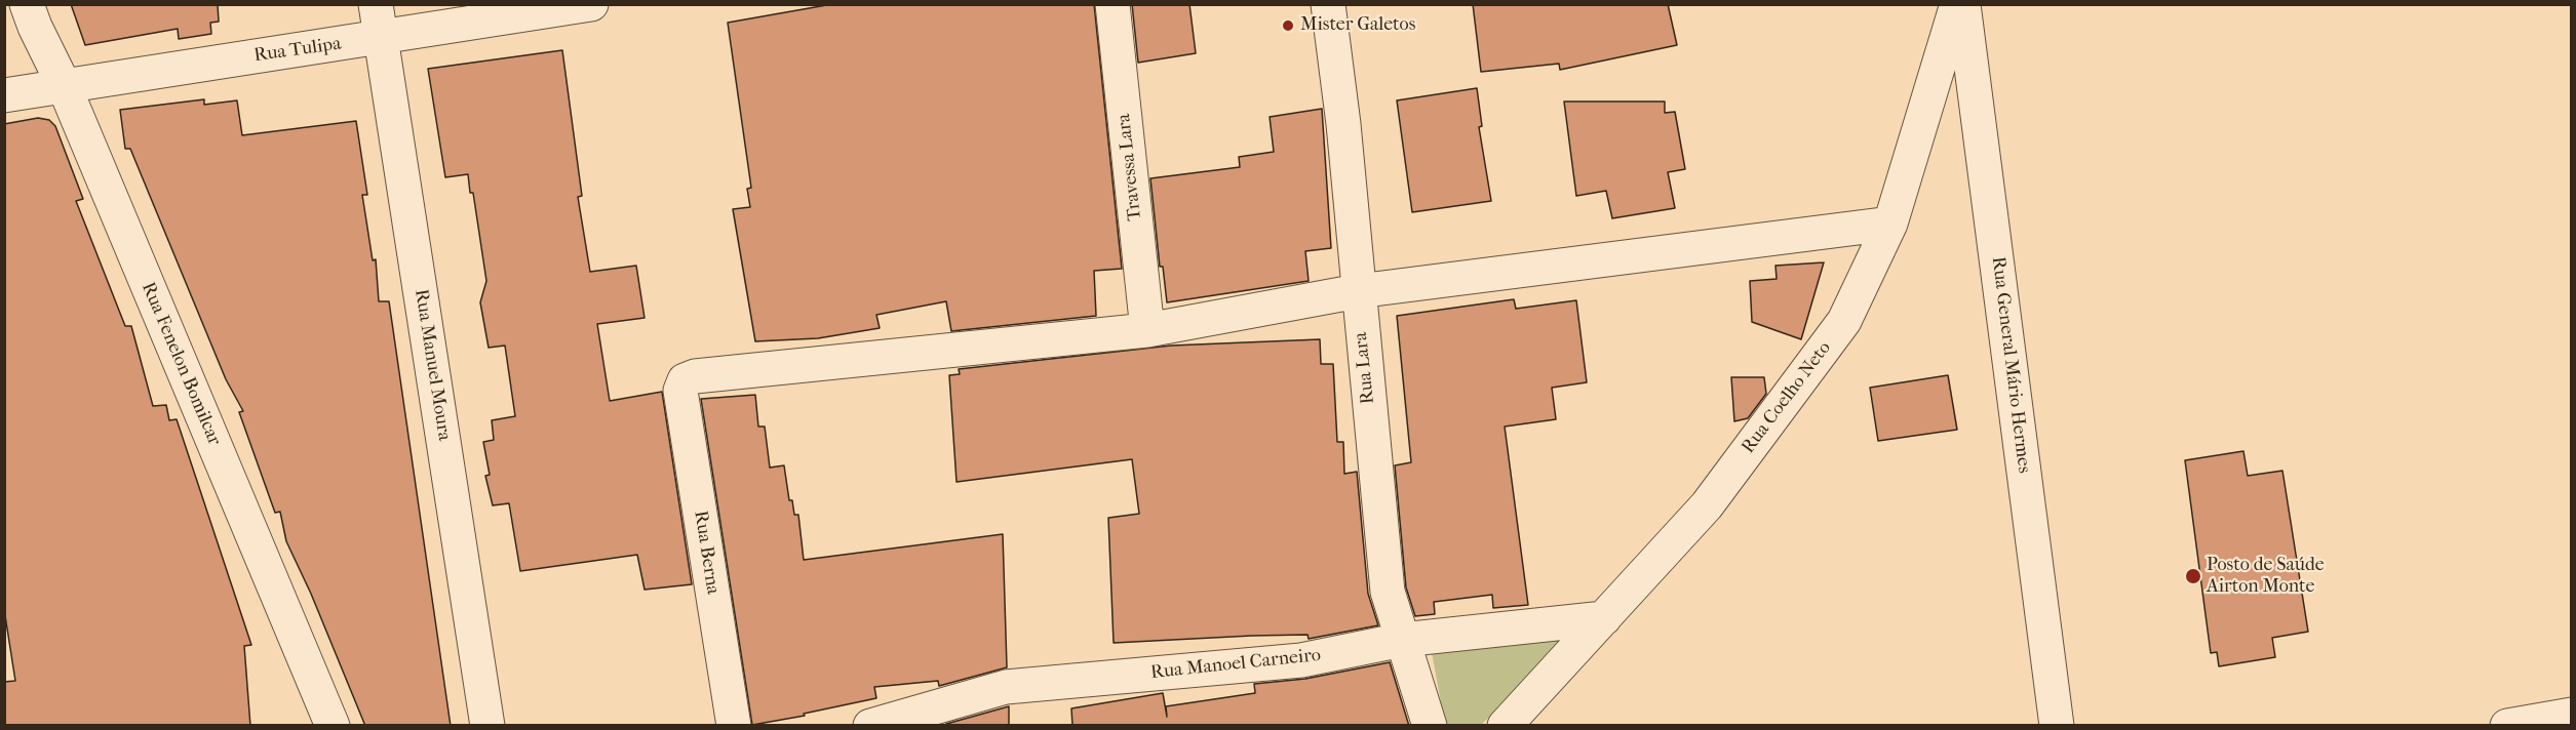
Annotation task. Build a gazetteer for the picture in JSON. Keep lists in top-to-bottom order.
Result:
{
  "streets": {
    "street": [
      "Rua Tulipa",
      "Travessa Lara",
      "Rua Fenelon Bomilcar",
      "Rua Manuel Moura",
      "Rua General Mário Hermes",
      "Rua Lara",
      "Rua Coelho Neto",
      "Rua Berna",
      "Rua Manoel Carneiro"
    ]
  },
  "crossings": [
    ["Rua Tulipa", "Rua Fenelon Bomilcar"],
    ["Rua Tulipa", "Rua Manuel Moura"],
    ["Travessa Lara", "Rua Berna"],
    ["Rua Lara", "Rua Manoel Carneiro"],
    ["Rua Coelho Neto", "Rua Manoel Carneiro"]
  ],
  "places": ["Mister Galetos", "Posto de Saúde Airton Monte"]
}
